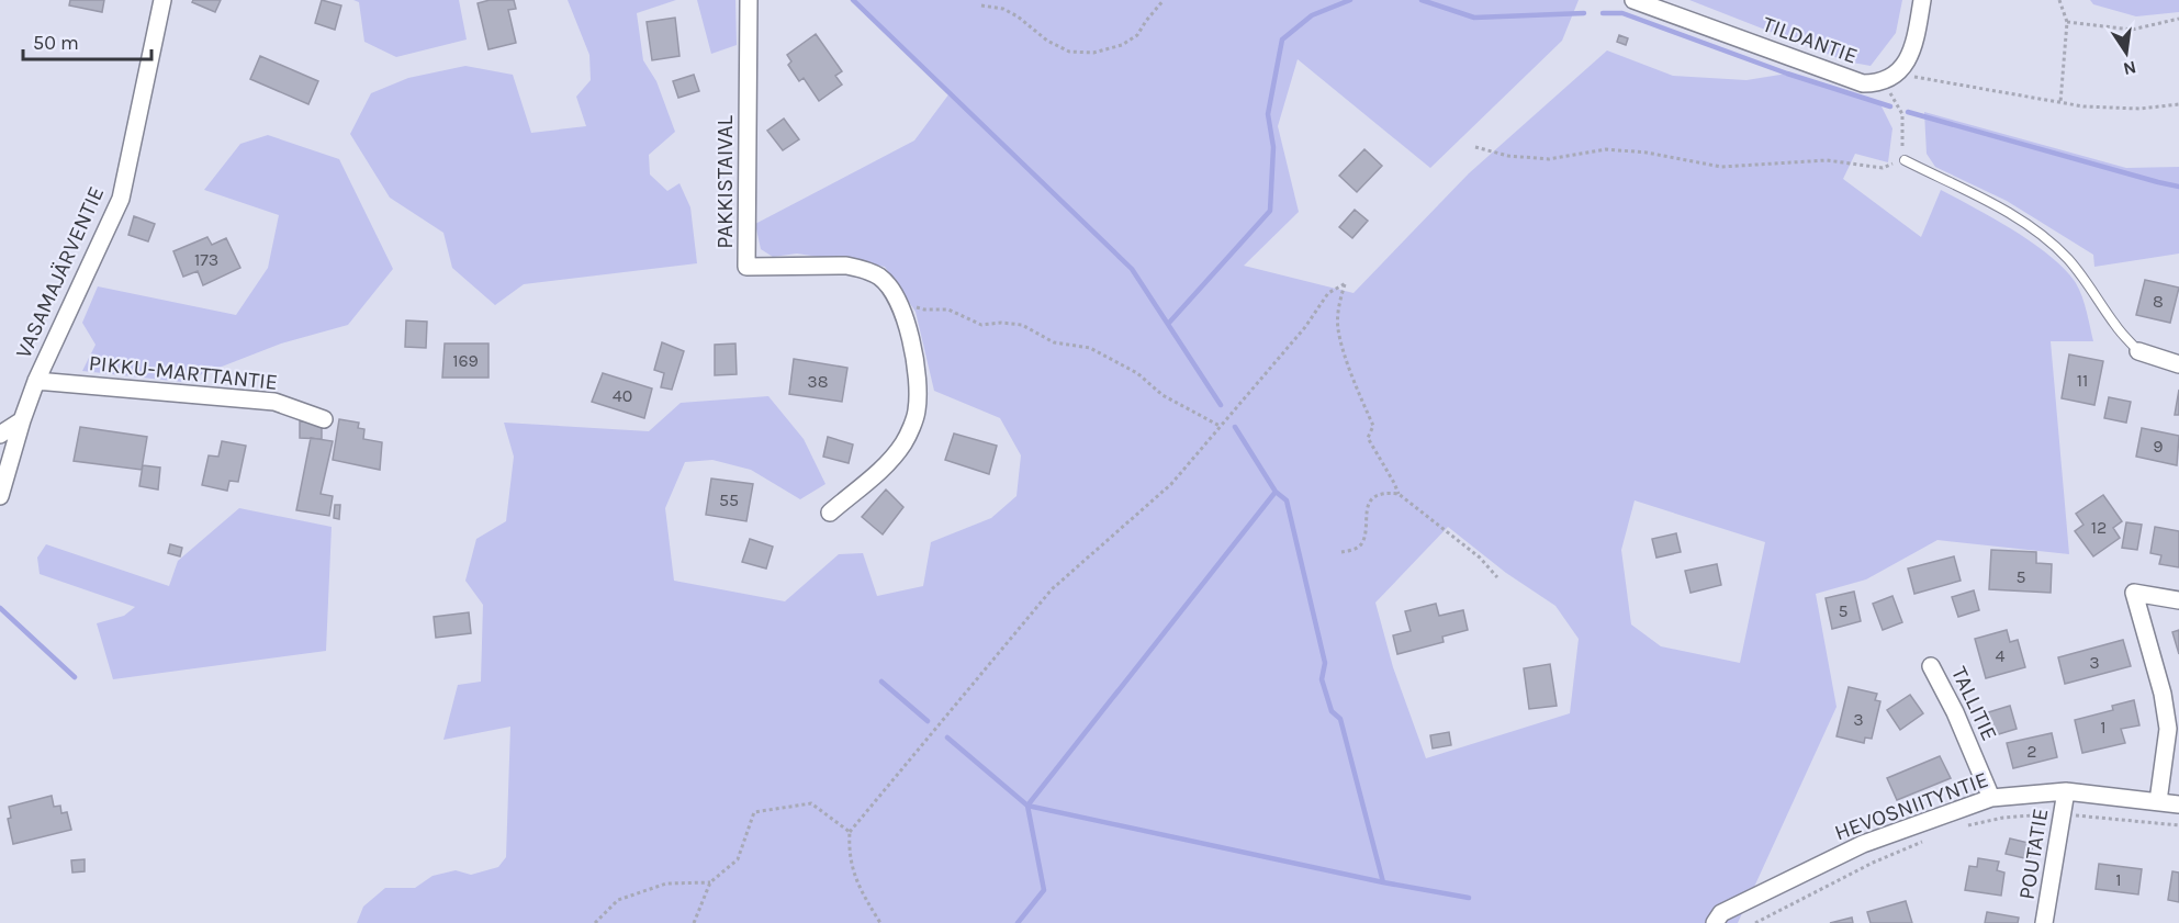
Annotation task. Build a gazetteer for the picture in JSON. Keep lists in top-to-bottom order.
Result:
{
  "streets": {
    "street": [
      "TILDANTIE",
      "PAKKISTAIVAL",
      "VASAMAJÄRVENTIE",
      "PIKKU-MARTTANTIE",
      "TALLITIE",
      "HEVOSNIITYNTIE",
      "POUTATIE"
    ]
  },
  "crossings": [
    ["VASAMAJÄRVENTIE", "PIKKU-MARTTANTIE"],
    ["TALLITIE", "HEVOSNIITYNTIE"],
    ["HEVOSNIITYNTIE", "POUTATIE"]
  ],
  "house_numbers": [
    "173",
    "8",
    "169",
    "11",
    "38",
    "40",
    "9",
    "55",
    "12",
    "5",
    "5",
    "4",
    "3",
    "3",
    "1",
    "2",
    "1"
  ],
  "scale_bar": "50 m",
  "north": "bottom"
}
